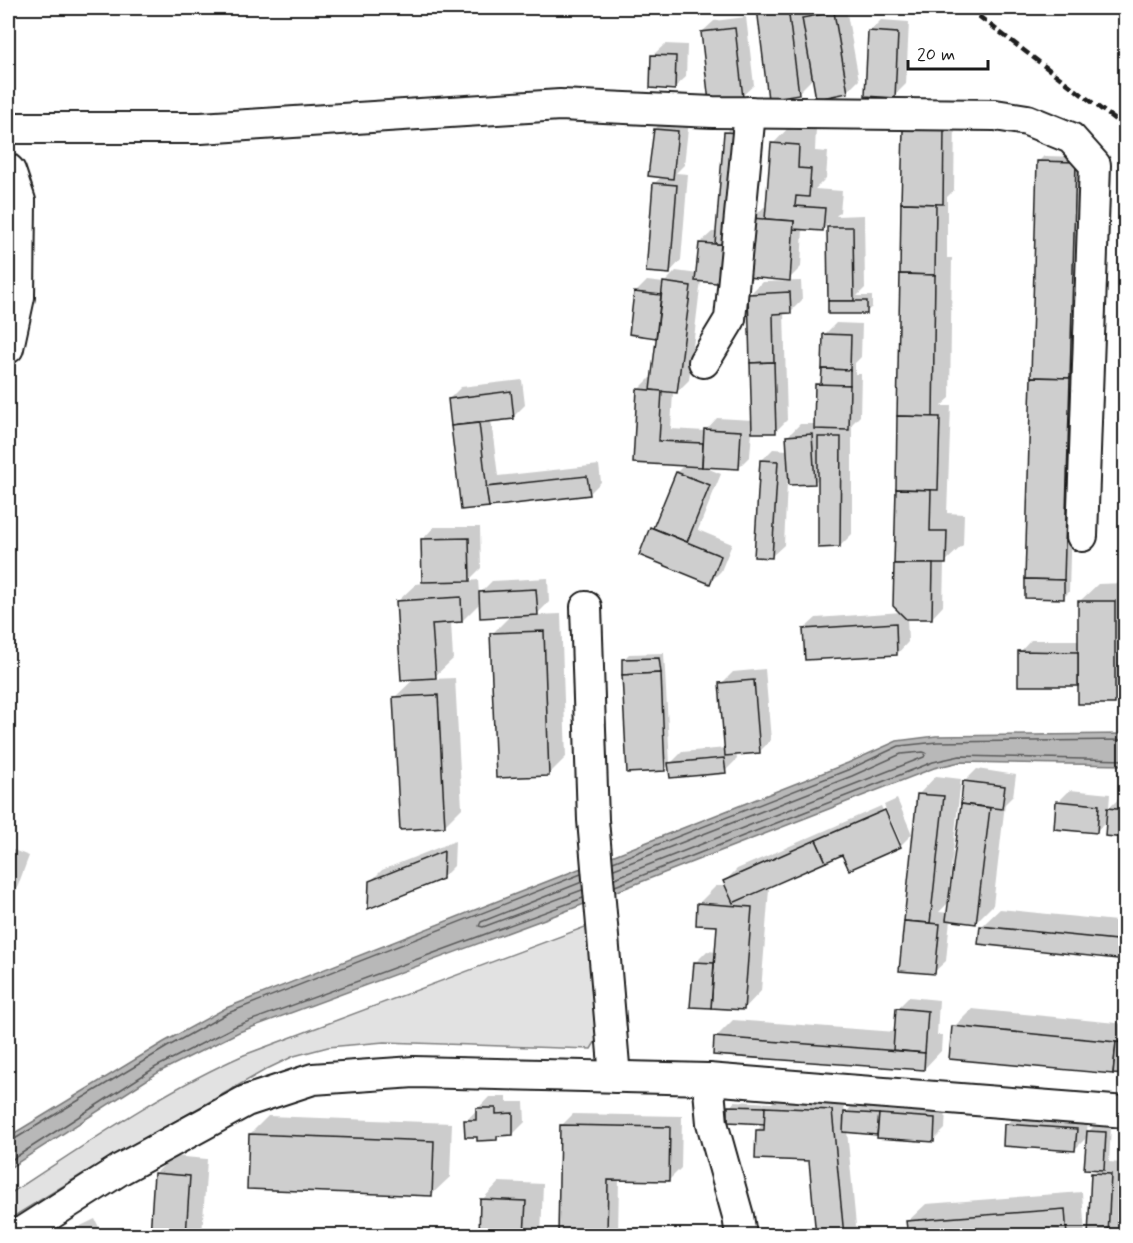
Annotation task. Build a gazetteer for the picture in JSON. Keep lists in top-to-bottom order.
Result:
{
  "scale_bar": "20 m"
}
